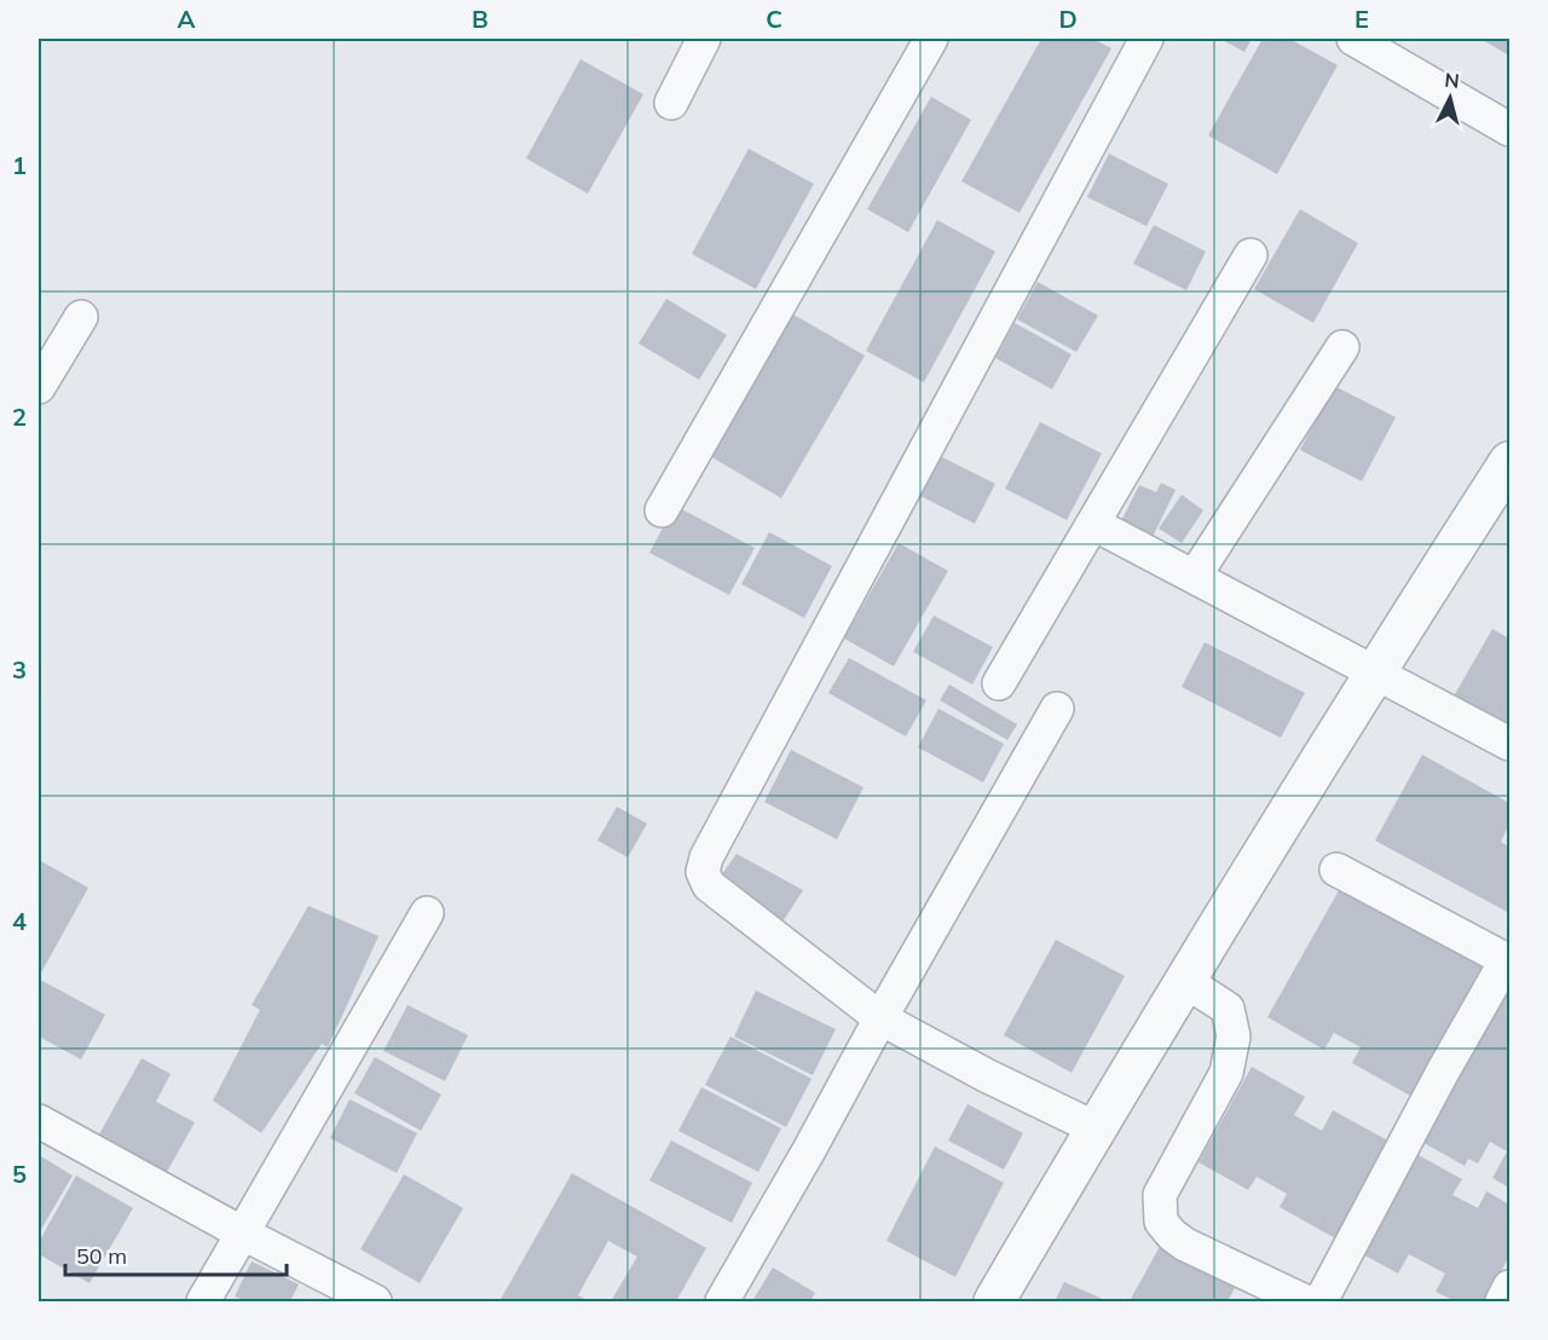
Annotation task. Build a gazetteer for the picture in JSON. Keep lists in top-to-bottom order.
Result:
{
  "scale_bar": "50 m",
  "north": "top",
  "grid": {
    "columns": [
      "A",
      "B",
      "C",
      "D",
      "E"
    ],
    "rows": [
      "1",
      "2",
      "3",
      "4",
      "5"
    ]
  }
}
